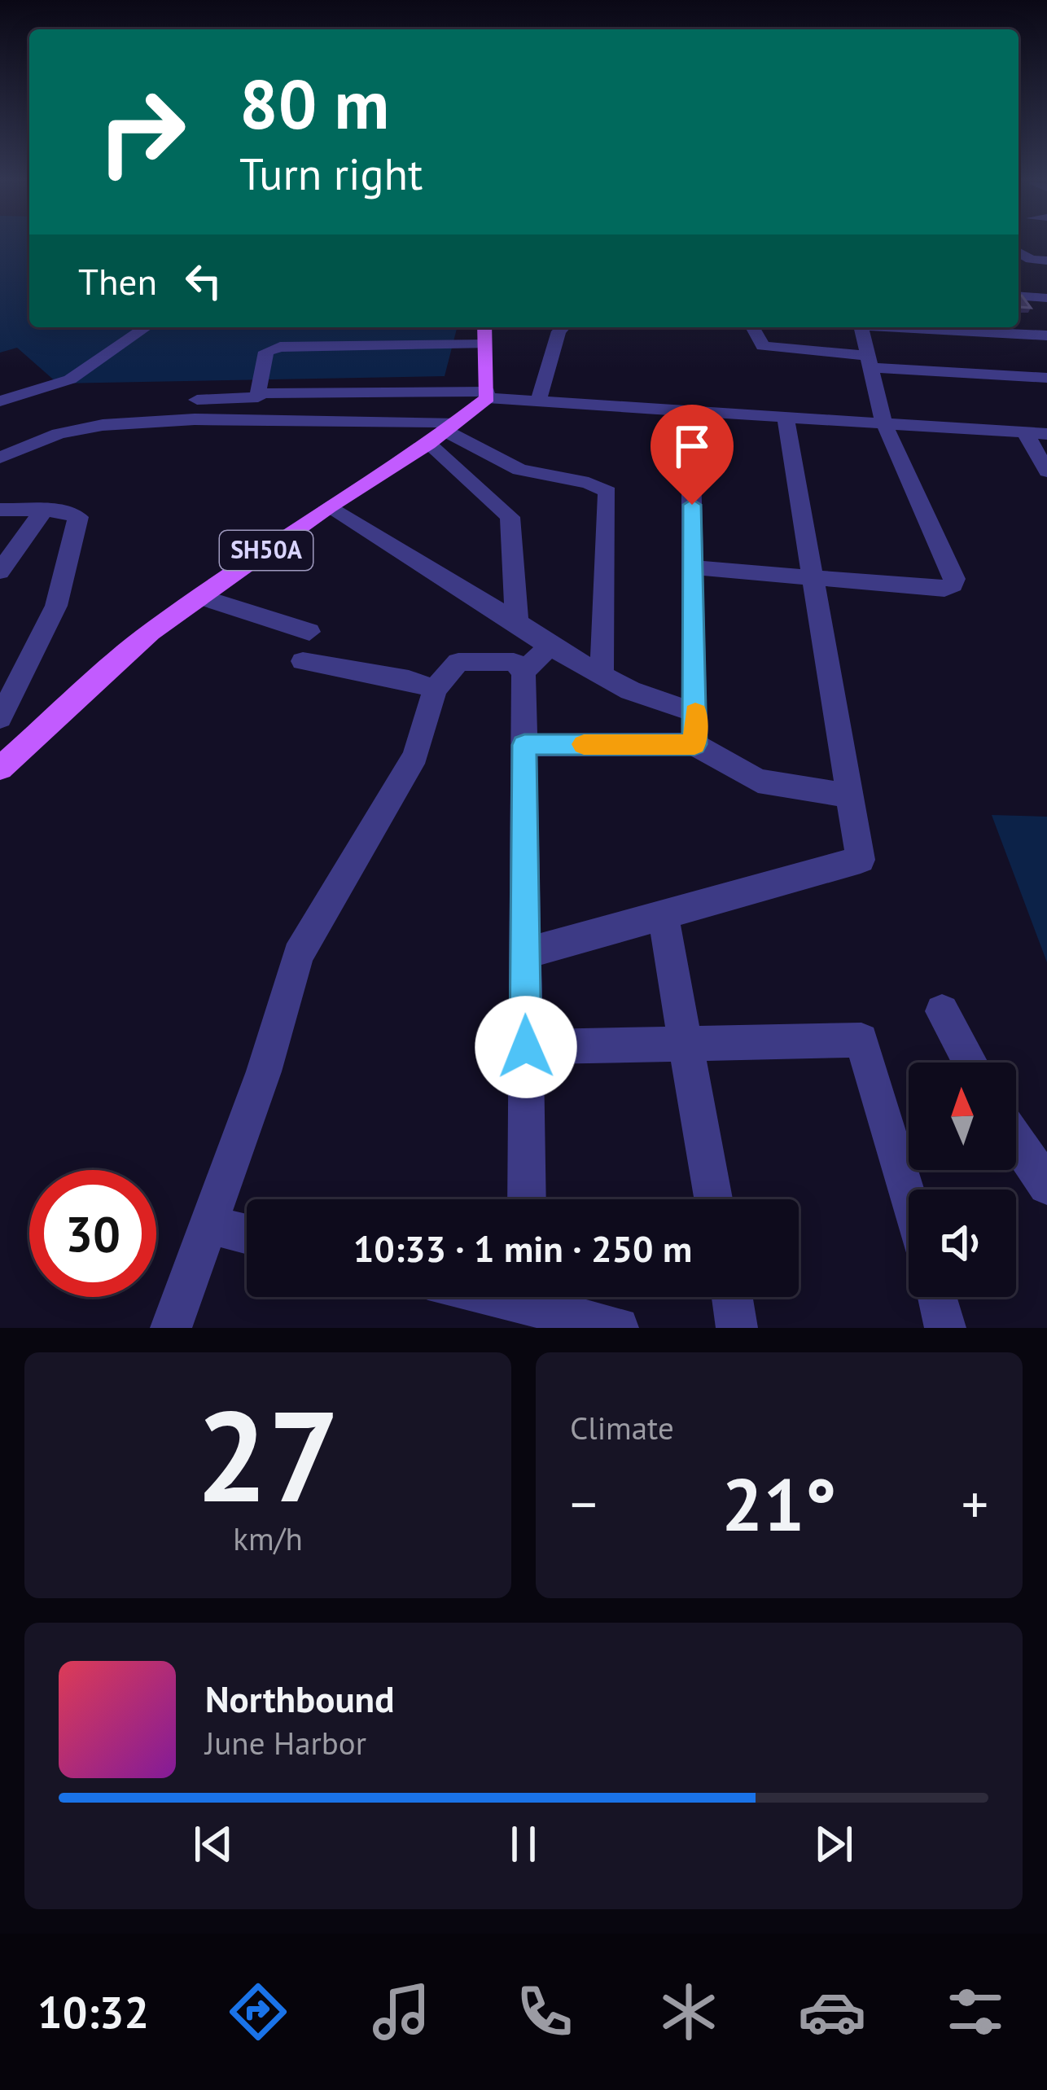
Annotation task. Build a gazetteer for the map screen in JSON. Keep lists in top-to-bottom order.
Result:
{
  "streets": {
    "main road": ["SH50A"]
  },
  "north": "top",
  "page": {
    "turn": ["80 m", "Turn right"],
    "then": "Then",
    "limit": "30",
    "trip": "10:33 · 1 min · 250 m",
    "tile": [
      ["27", "km/h"],
      "Climate"
    ],
    "heat": ["−", "21°", "+"],
    "song": ["Northbound", "June Harbor"],
    "tabs": "10:32"
  }
}
